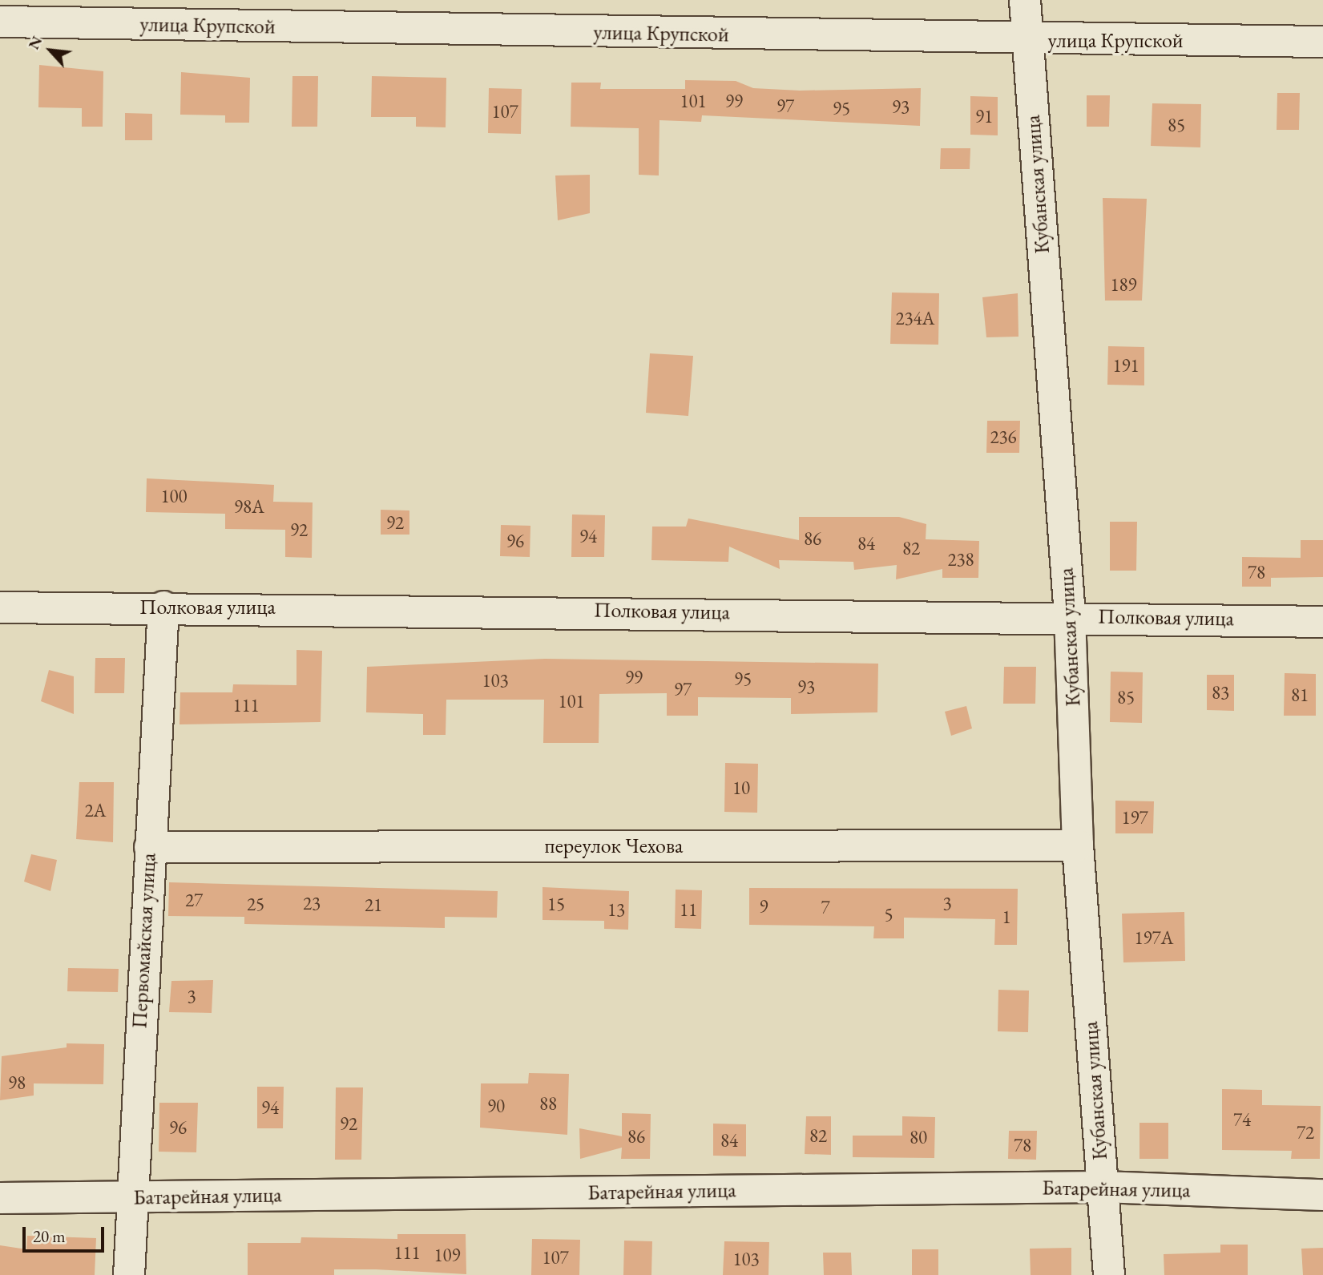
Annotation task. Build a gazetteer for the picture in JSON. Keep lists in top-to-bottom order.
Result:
{
  "streets": {
    "street": [
      "улица Крупской",
      "Кубанская улица",
      "Полковая улица",
      "переулок Чехова",
      "Первомайская улица",
      "Батарейная улица"
    ]
  },
  "crossings": [
    ["улица Крупской", "Кубанская улица"],
    ["Кубанская улица", "Полковая улица"],
    ["Кубанская улица", "переулок Чехова"],
    ["Кубанская улица", "Батарейная улица"],
    ["Полковая улица", "Первомайская улица"],
    ["переулок Чехова", "Первомайская улица"],
    ["Первомайская улица", "Батарейная улица"]
  ],
  "house_numbers": [
    "101",
    "99",
    "97",
    "93",
    "95",
    "107",
    "91",
    "85",
    "189",
    "234А",
    "191",
    "236",
    "100",
    "98А",
    "92",
    "92",
    "94",
    "86",
    "96",
    "84",
    "82",
    "238",
    "78",
    "99",
    "95",
    "103",
    "93",
    "97",
    "83",
    "81",
    "85",
    "101",
    "111",
    "10",
    "2А",
    "197",
    "27",
    "23",
    "3",
    "25",
    "15",
    "21",
    "9",
    "7",
    "13",
    "11",
    "5",
    "1",
    "197А",
    "3",
    "98",
    "88",
    "90",
    "94",
    "74",
    "92",
    "96",
    "72",
    "82",
    "86",
    "80",
    "84",
    "78",
    "111",
    "109",
    "107",
    "103"
  ],
  "scale_bar": "20 m",
  "north": "top left"
}
